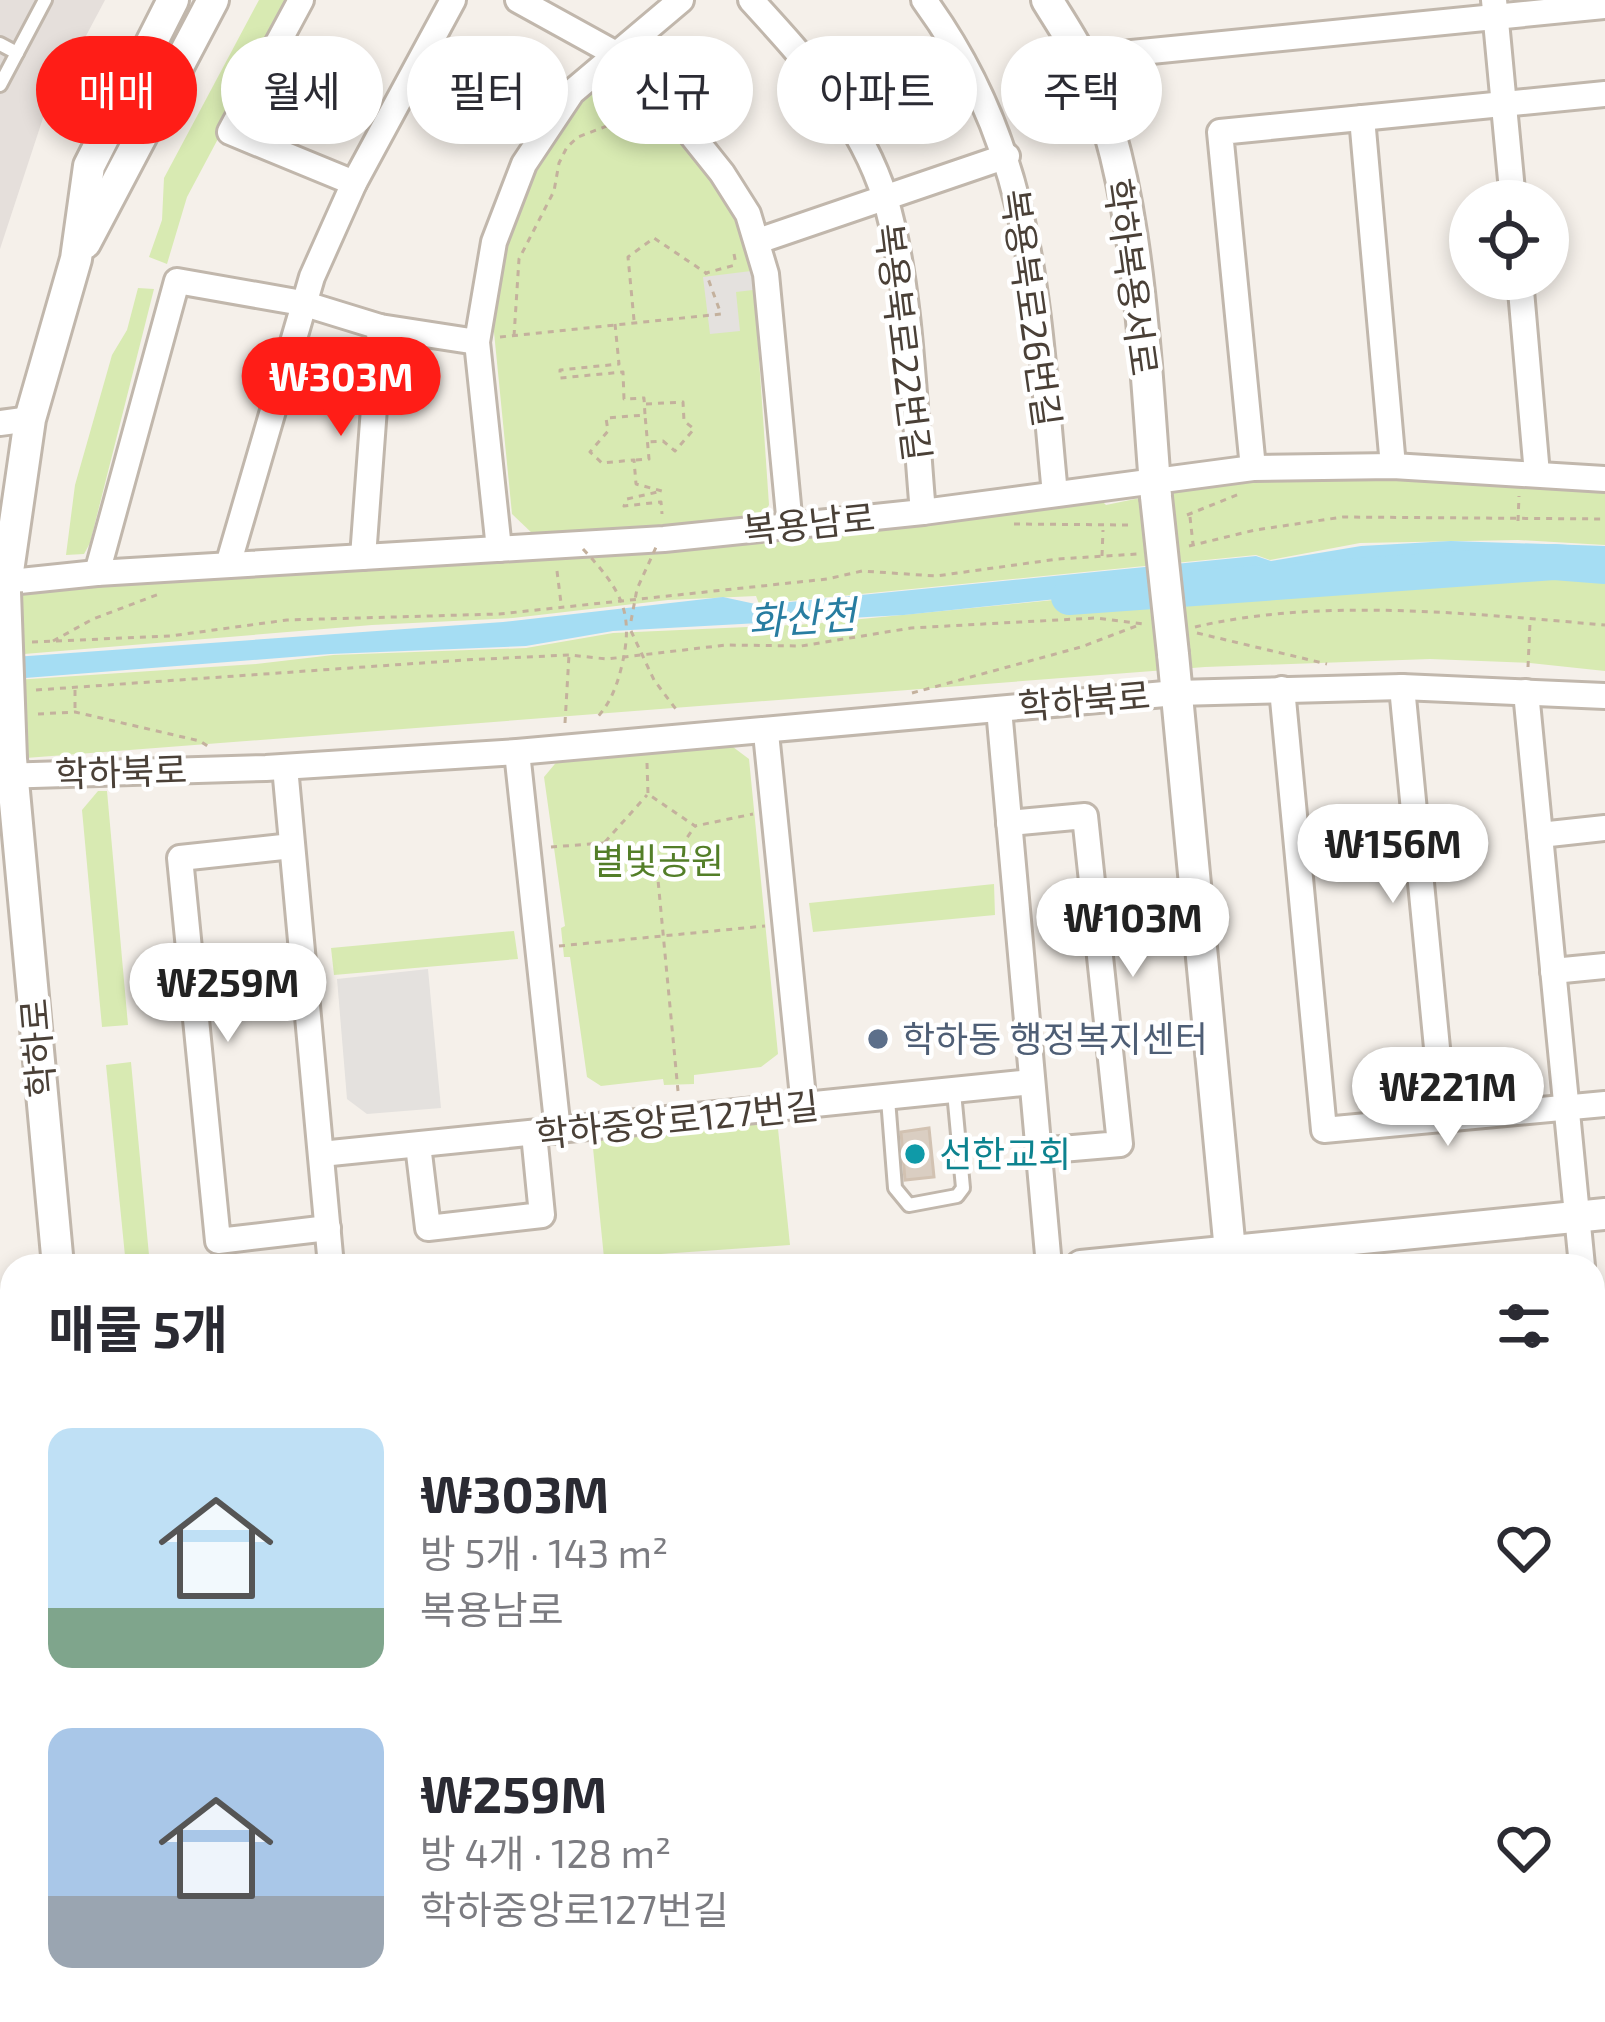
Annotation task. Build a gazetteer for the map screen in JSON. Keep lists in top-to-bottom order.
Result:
{
  "streets": {
    "street": [
      "학하복용서로",
      "복용북로26번길",
      "복용북로22번길",
      "복용남로",
      "학하북로",
      "학하로",
      "학하중앙로127번길"
    ]
  },
  "crossings": [
    ["학하복용서로", "복용남로"],
    ["학하복용서로", "학하북로"],
    ["복용북로26번길", "복용남로"],
    ["복용북로22번길", "복용남로"],
    ["복용남로", "학하로"],
    ["학하북로", "학하로"]
  ],
  "water": ["화산천"],
  "parks": ["별빛공원"],
  "places": ["학하동 행정복지센터", "선한교회"],
  "page": {
    "chip": [
      "매매",
      "월세",
      "필터",
      "신규",
      "아파트",
      "주택"
    ],
    "price": [
      "₩303M",
      "₩156M",
      "₩103M",
      "₩259M",
      "₩221M"
    ],
    "heading": "매물 5개",
    "list": [
      {
        "name": "₩303M",
        "note": "방 5개 · 143 m² · 복용남로"
      },
      {
        "name": "₩259M",
        "note": "방 4개 · 128 m² · 학하중앙로127번길"
      }
    ]
  }
}
